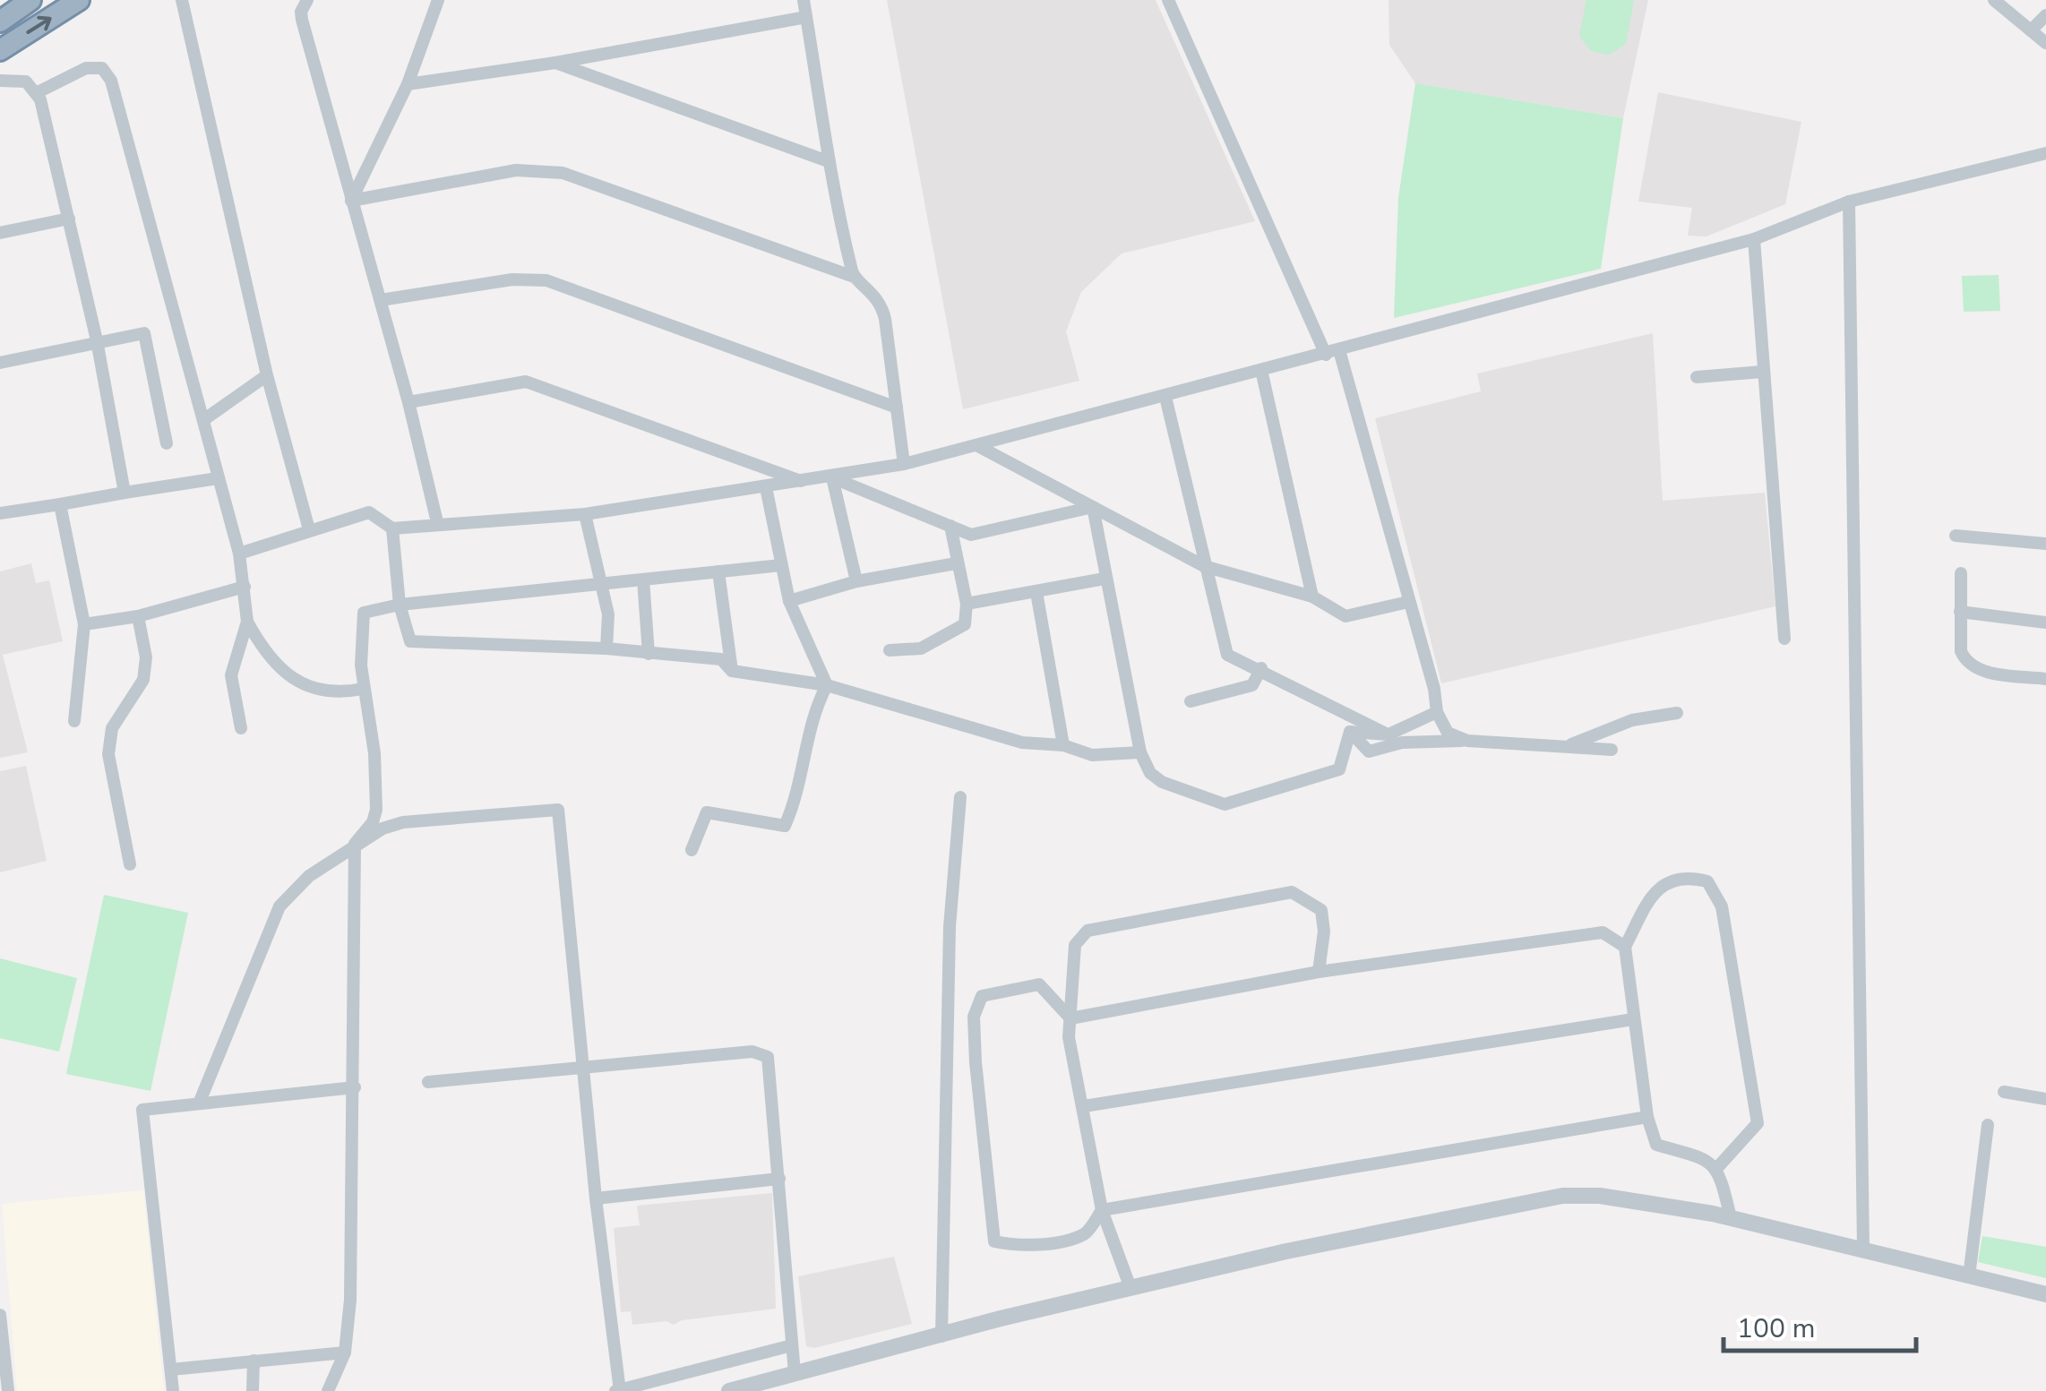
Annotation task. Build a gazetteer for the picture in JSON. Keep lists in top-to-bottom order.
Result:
{
  "scale_bar": "100 m"
}
